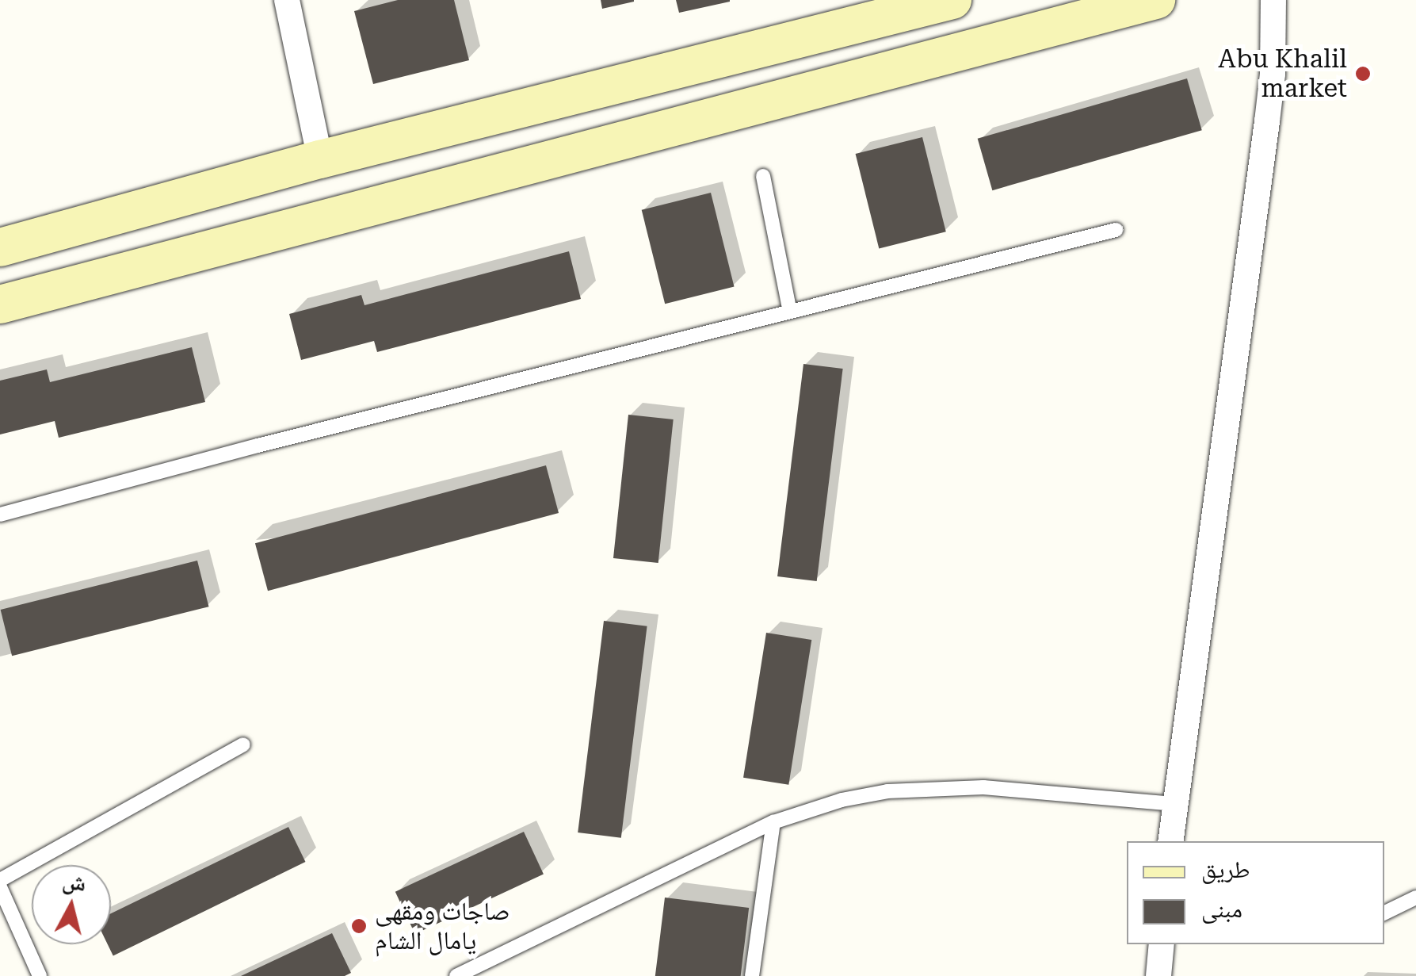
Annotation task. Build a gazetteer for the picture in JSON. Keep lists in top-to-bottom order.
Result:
{
  "places": ["Abu Khalil market", "صاجات ومقهى يامال الشام"],
  "legend": ["طريق", "مبنى"],
  "north": "top"
}
